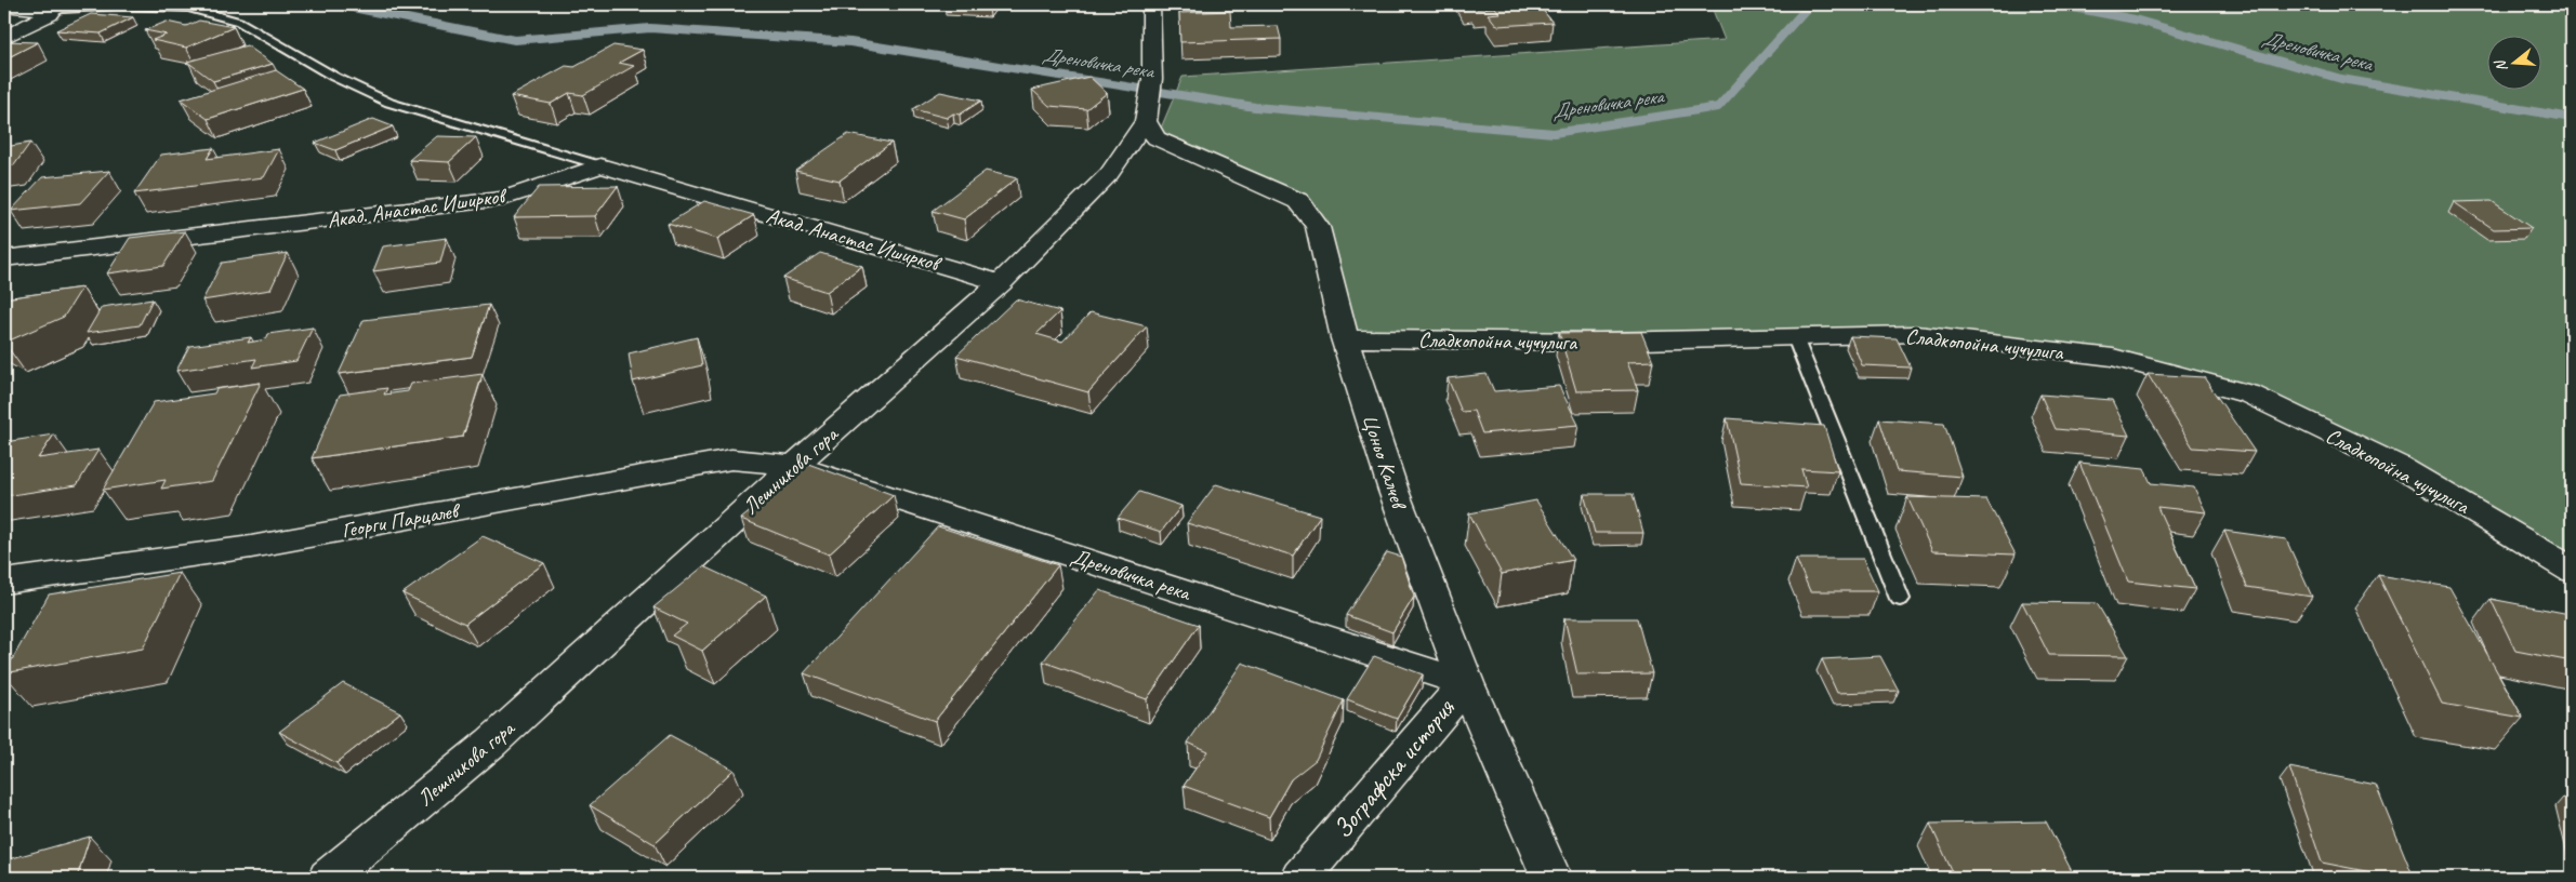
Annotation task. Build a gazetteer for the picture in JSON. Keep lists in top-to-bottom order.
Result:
{
  "streets": {
    "street": [
      "Акад. Анастас Иширков",
      "Сладкопойна чучулига",
      "Цоньо Калчев",
      "Лешникова гора",
      "Георги Парцалев",
      "Дреновичка река",
      "Зографска история"
    ]
  },
  "crossings": [
    ["Акад. Анастас Иширков", "Лешникова гора"],
    ["Сладкопойна чучулига", "Цоньо Калчев"],
    ["Цоньо Калчев", "Лешникова гора"],
    ["Цоньо Калчев", "Дреновичка река"],
    ["Цоньо Калчев", "Зографска история"],
    ["Лешникова гора", "Георги Парцалев"],
    ["Лешникова гора", "Дреновичка река"],
    ["Георги Парцалев", "Дреновичка река"],
    ["Дреновичка река", "Зографска история"]
  ],
  "water": ["Дреновичка река"],
  "north": "left"
}
